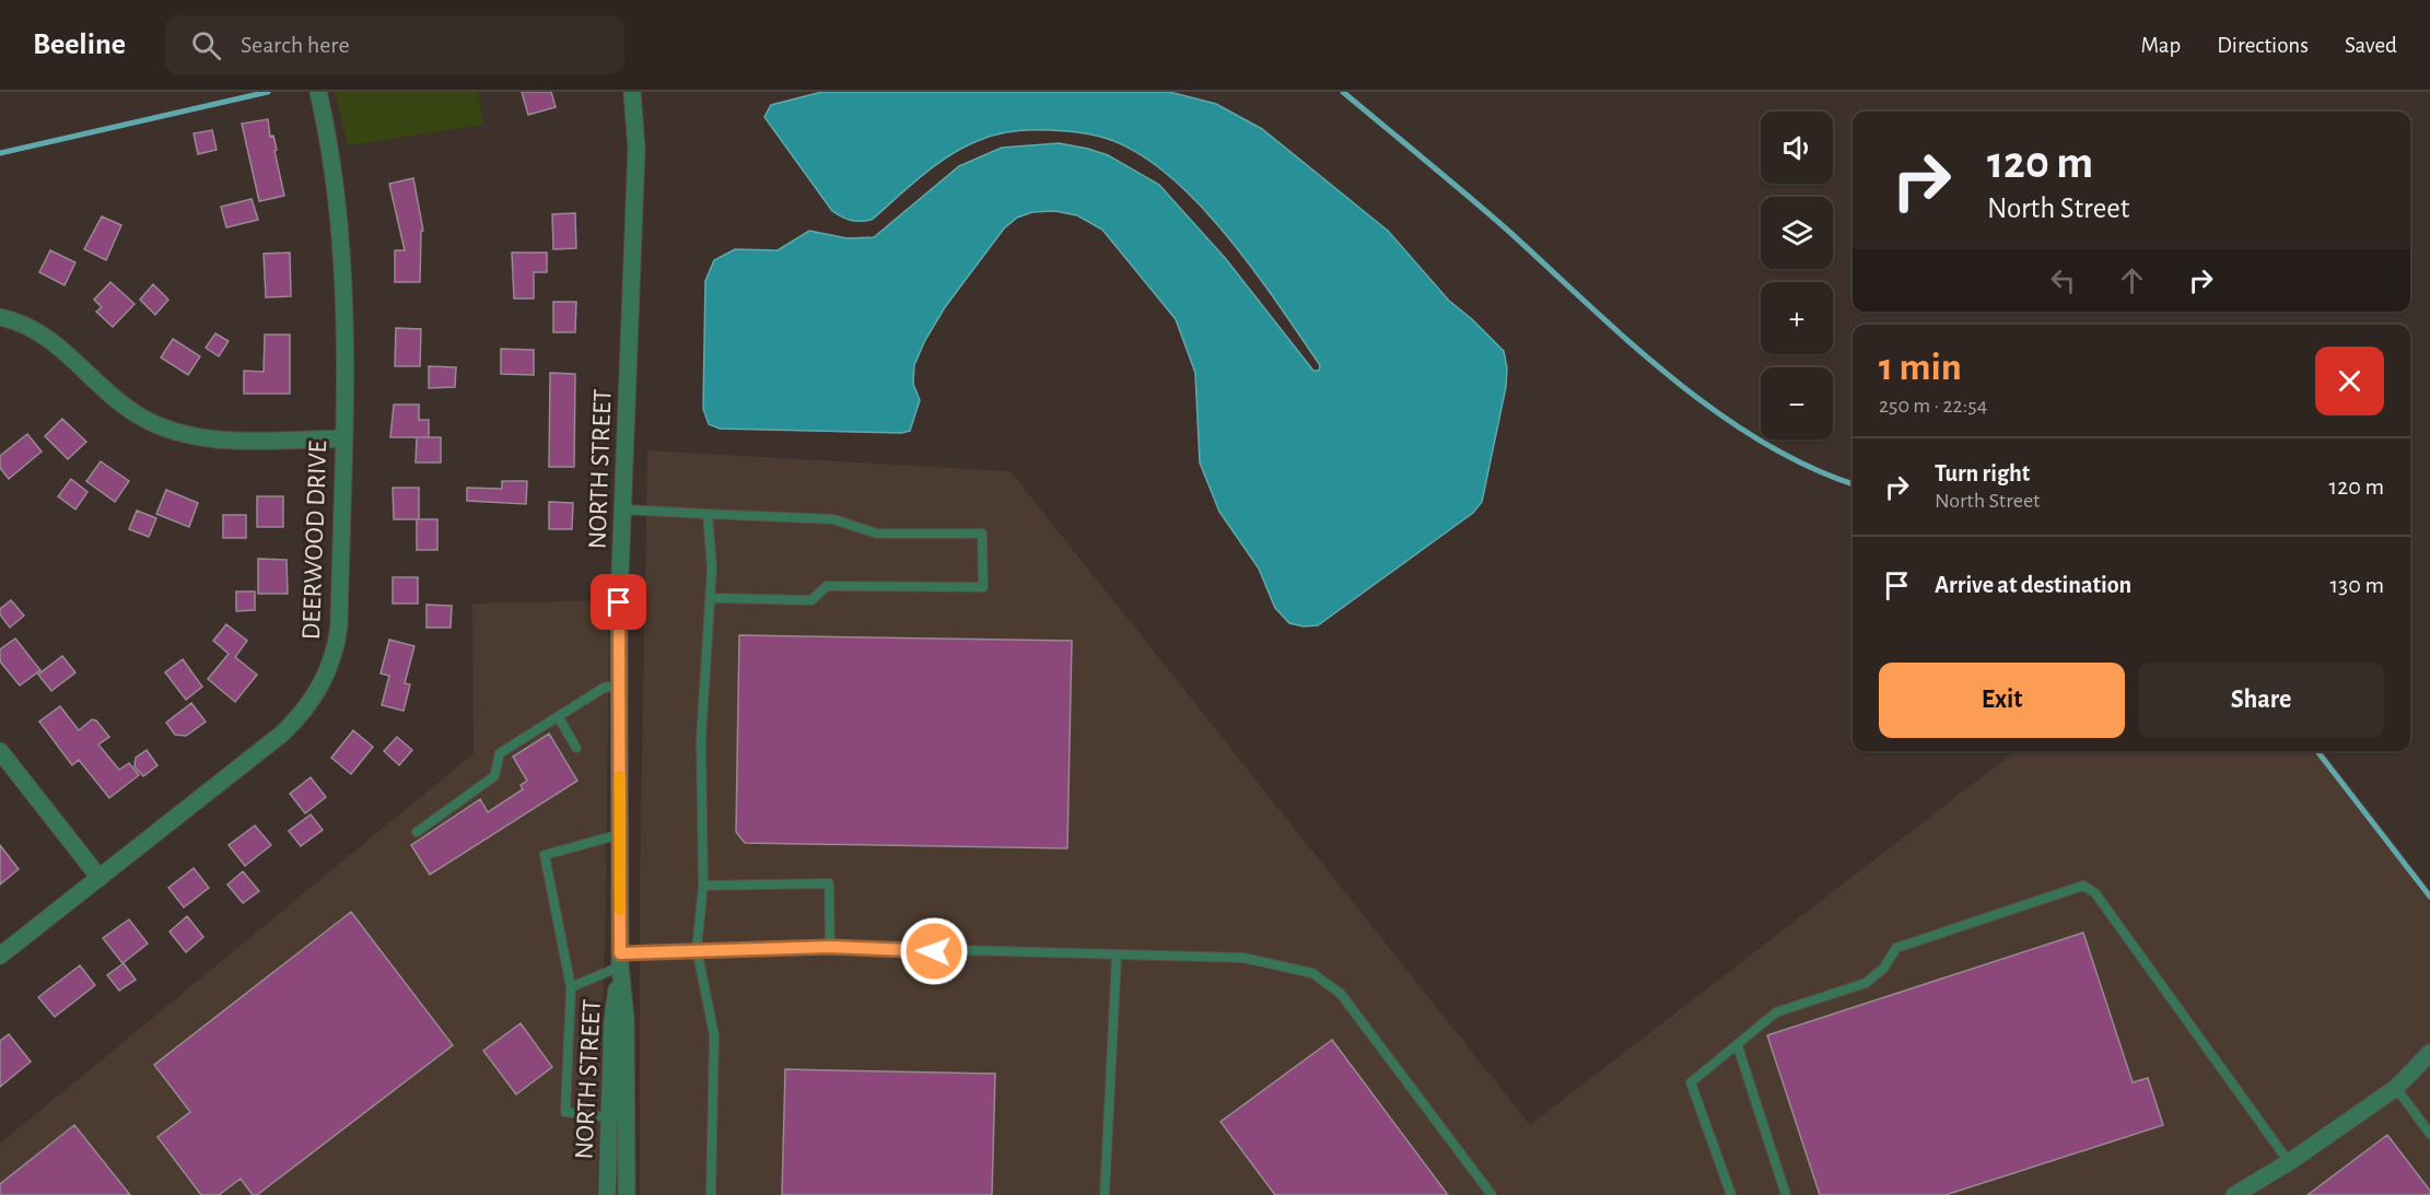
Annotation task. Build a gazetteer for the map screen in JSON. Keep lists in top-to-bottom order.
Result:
{
  "streets": {
    "street": ["NORTH STREET", "DEERWOOD DRIVE"]
  },
  "page": {
    "header": "Beeline",
    "search": "Search here",
    "nav": ["Map", "Directions", "Saved"],
    "map_buttons": ["+", "−"],
    "turn": ["120 m", "North Street"],
    "heading": ["1 min", "250 m · 22:54"],
    "list": [
      {
        "name": "Turn right",
        "note": "North Street",
        "value": "120 m"
      },
      {
        "name": "Arrive at destination",
        "value": "130 m"
      }
    ],
    "buttons": ["Exit", "Share"]
  }
}
